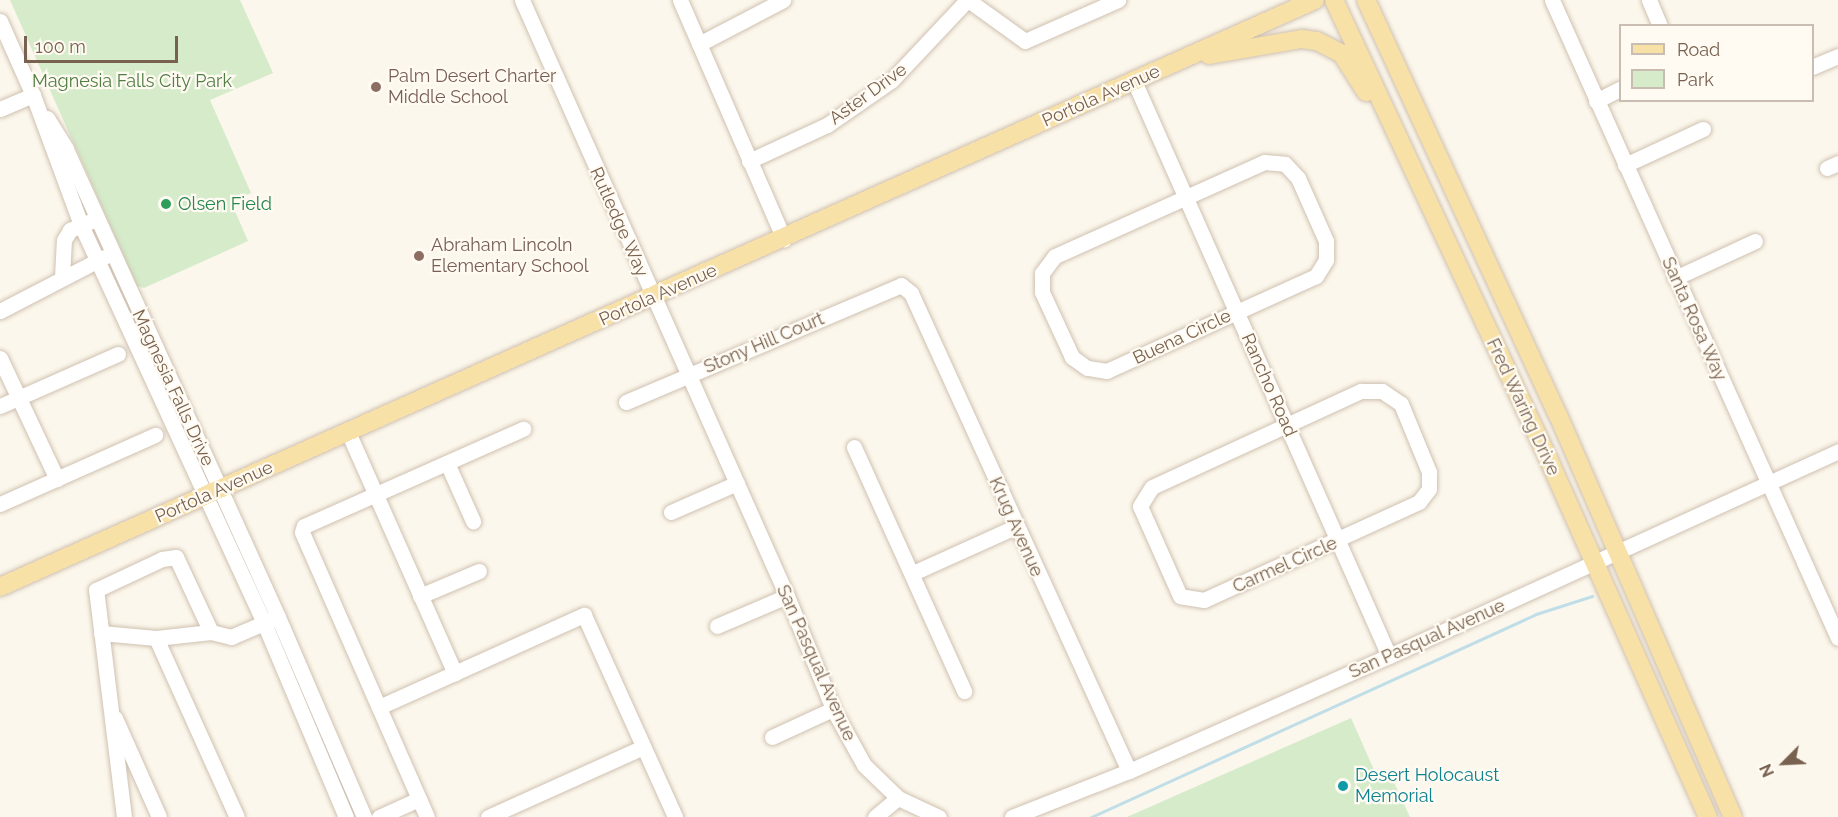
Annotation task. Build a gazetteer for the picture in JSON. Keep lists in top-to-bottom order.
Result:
{
  "streets": {
    "main road": ["Portola Avenue", "Fred Waring Drive"],
    "street": [
      "Aster Drive",
      "Rutledge Way",
      "Santa Rosa Way",
      "Buena Circle",
      "Stony Hill Court",
      "Rancho Road",
      "Magnesia Falls Drive",
      "Krug Avenue",
      "Carmel Circle",
      "San Pasqual Avenue"
    ]
  },
  "crossings": [
    ["Portola Avenue", "Rutledge Way"],
    ["Portola Avenue", "Rancho Road"],
    ["Portola Avenue", "Magnesia Falls Drive"],
    ["Rutledge Way", "Stony Hill Court"],
    ["Rutledge Way", "San Pasqual Avenue"],
    ["Santa Rosa Way", "San Pasqual Avenue"],
    ["Buena Circle", "Rancho Road"],
    ["Stony Hill Court", "Krug Avenue"],
    ["Rancho Road", "Carmel Circle"],
    ["Rancho Road", "San Pasqual Avenue"],
    ["Fred Waring Drive", "San Pasqual Avenue"],
    ["Krug Avenue", "San Pasqual Avenue"]
  ],
  "parks": ["Magnesia Falls City Park"],
  "places": [
    "Palm Desert Charter Middle School",
    "Olsen Field",
    "Abraham Lincoln Elementary School",
    "Desert Holocaust Memorial"
  ],
  "legend": ["Road", "Park"],
  "scale_bar": "100 m",
  "north": "bottom left"
}
